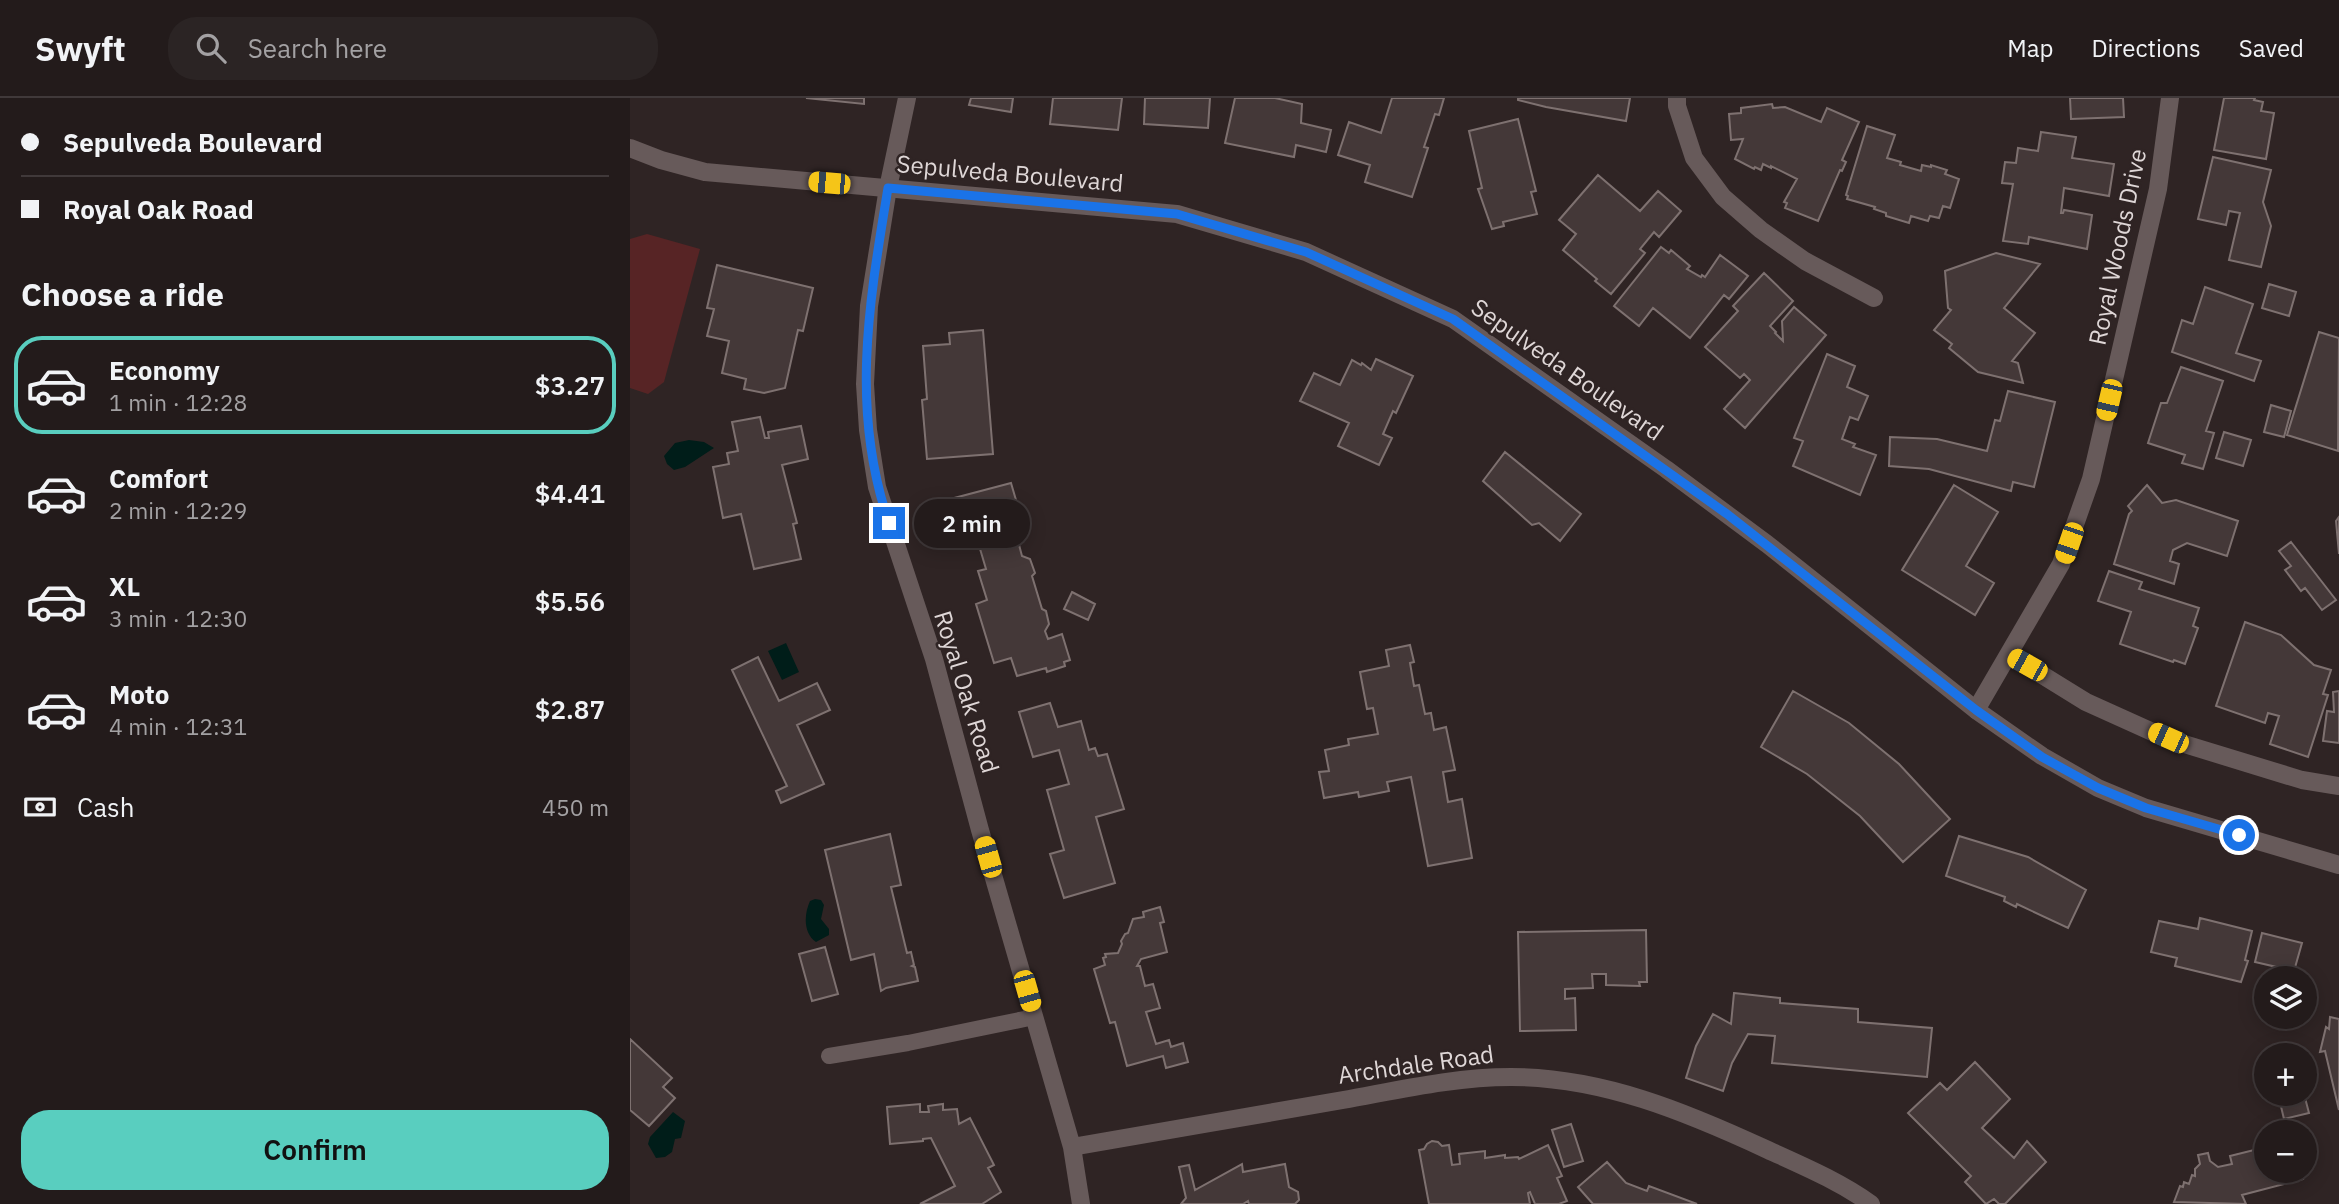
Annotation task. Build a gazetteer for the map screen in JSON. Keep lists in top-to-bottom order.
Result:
{
  "streets": {
    "street": [
      "Sepulveda Boulevard",
      "Royal Woods Drive",
      "Royal Oak Road",
      "Archdale Road"
    ]
  },
  "crossings": [
    ["Sepulveda Boulevard", "Royal Woods Drive"],
    ["Sepulveda Boulevard", "Royal Oak Road"],
    ["Royal Oak Road", "Archdale Road"]
  ],
  "page": {
    "header": "Swyft",
    "search": "Search here",
    "nav": ["Map", "Directions", "Saved"],
    "banner": ["Sepulveda Boulevard", "Royal Oak Road"],
    "heading": "Choose a ride",
    "list": [
      {
        "name": "Economy",
        "note": "1 min · 12:28",
        "value": "$3.27"
      },
      {
        "name": "Comfort",
        "note": "2 min · 12:29",
        "value": "$4.41"
      },
      {
        "name": "XL",
        "note": "3 min · 12:30",
        "value": "$5.56"
      },
      {
        "name": "Moto",
        "note": "4 min · 12:31",
        "value": "$2.87"
      }
    ],
    "bubble": "2 min",
    "pay": ["Cash", "450 m"],
    "map_buttons": ["+", "−"],
    "buttons": "Confirm"
  }
}
